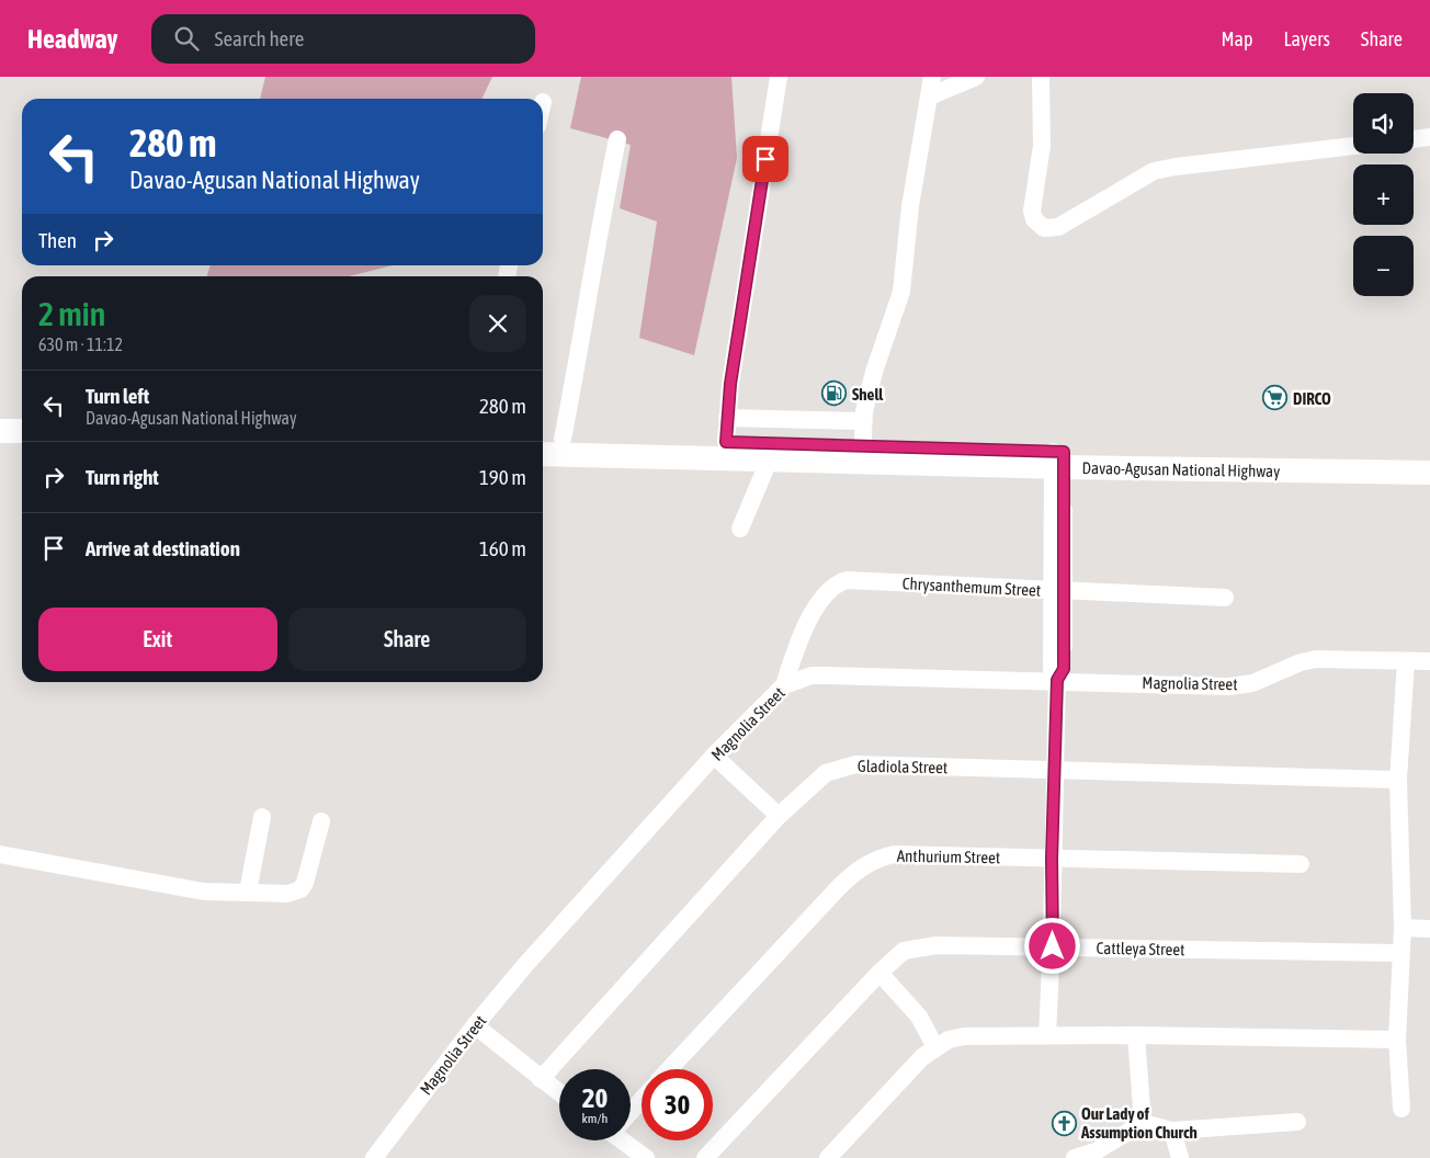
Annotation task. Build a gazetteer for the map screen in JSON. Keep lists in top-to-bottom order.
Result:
{
  "streets": {
    "highway": ["Davao-Agusan National Highway"],
    "street": [
      "Chrysanthemum Street",
      "Magnolia Street",
      "Gladiola Street",
      "Anthurium Street",
      "Cattleya Street"
    ]
  },
  "crossings": [
    ["Chrysanthemum Street", "Magnolia Street"]
  ],
  "places": {
    "fuel station": ["Shell"],
    "supermarket": ["DIRCO"],
    "church": ["Our Lady of Assumption Church"]
  },
  "page": {
    "header": "Headway",
    "search": "Search here",
    "nav": ["Map", "Layers", "Share"],
    "map_buttons": ["+", "−"],
    "turn": ["280 m", "Davao-Agusan National Highway"],
    "then": "Then",
    "heading": ["2 min", "630 m · 11:12"],
    "list": [
      {
        "name": "Turn left",
        "note": "Davao-Agusan National Highway",
        "value": "280 m"
      },
      {
        "name": "Turn right",
        "value": "190 m"
      },
      {
        "name": "Arrive at destination",
        "value": "160 m"
      }
    ],
    "buttons": ["Exit", "Share"],
    "speed": "20 km/h",
    "limit": "30"
  }
}
